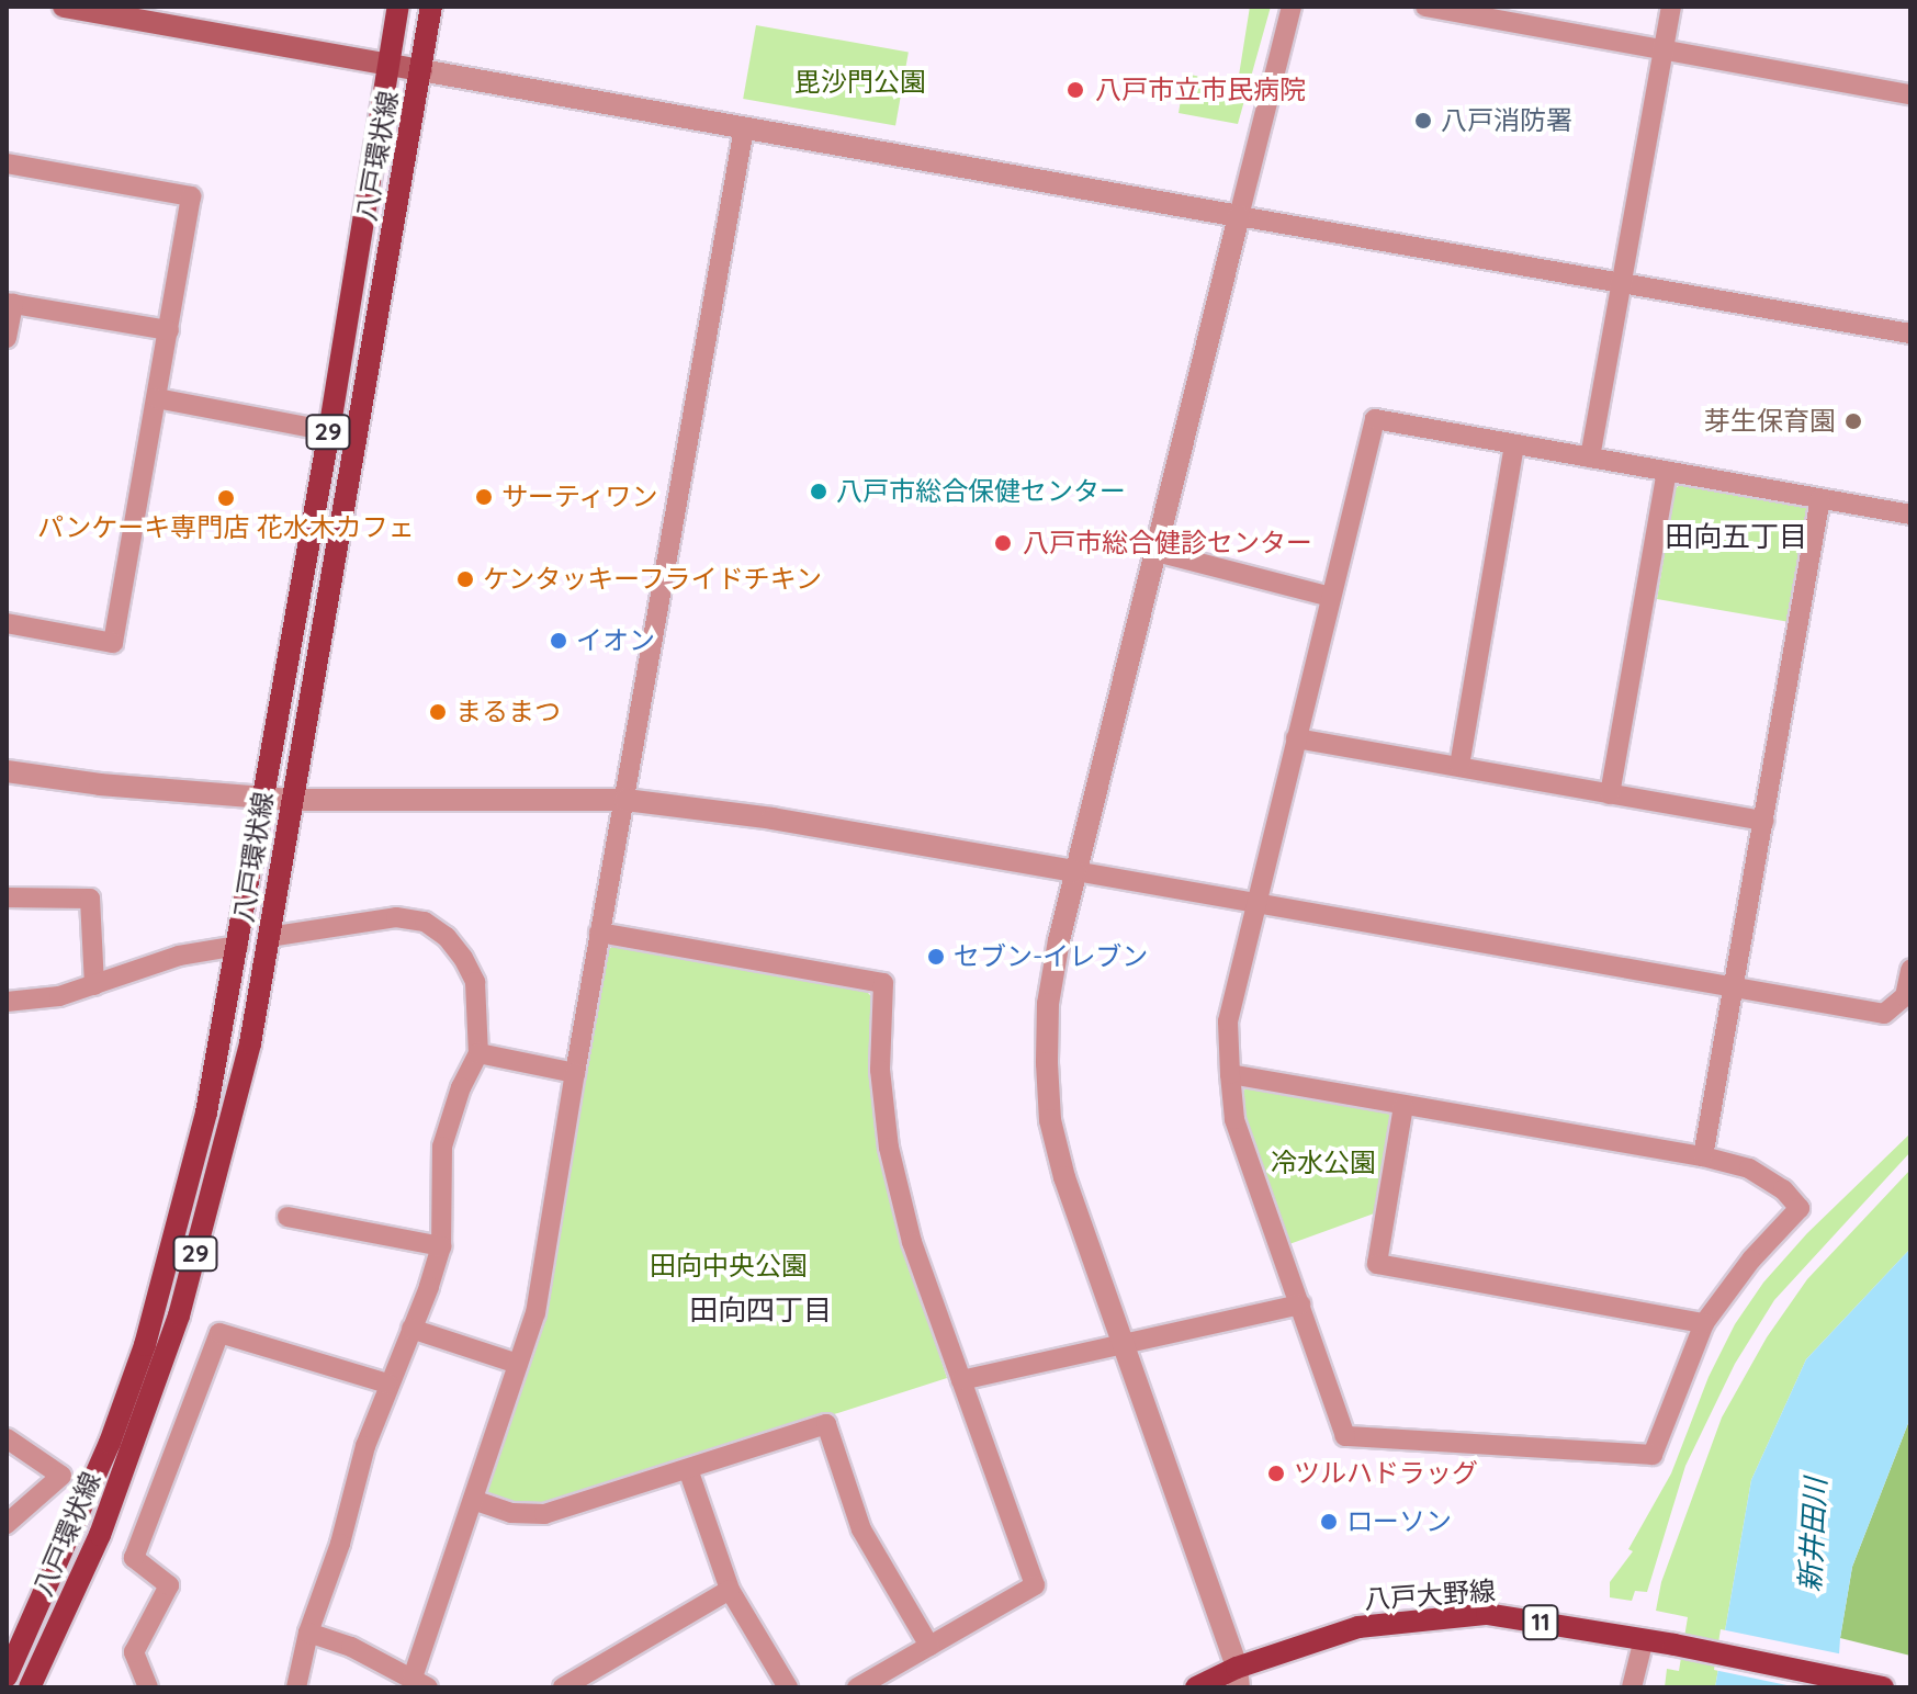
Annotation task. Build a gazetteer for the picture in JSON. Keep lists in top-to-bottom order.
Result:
{
  "streets": {
    "main road": [
      "八戸環状線",
      "29",
      "八戸大野線",
      "11"
    ]
  },
  "districts": ["田向五丁目", "田向四丁目"],
  "water": ["新井田川"],
  "parks": ["毘沙門公園", "冷水公園", "田向中央公園"],
  "places": [
    "八戸市立市民病院",
    "八戸消防署",
    "芽生保育園",
    "八戸市総合保健センター",
    "サーティワン",
    "パンケーキ専門店 花水木カフェ",
    "八戸市総合健診センター",
    "ケンタッキーフライドチキン",
    "イオン",
    "まるまつ",
    "セブン-イレブン",
    "ツルハドラッグ",
    "ローソン"
  ]
}
